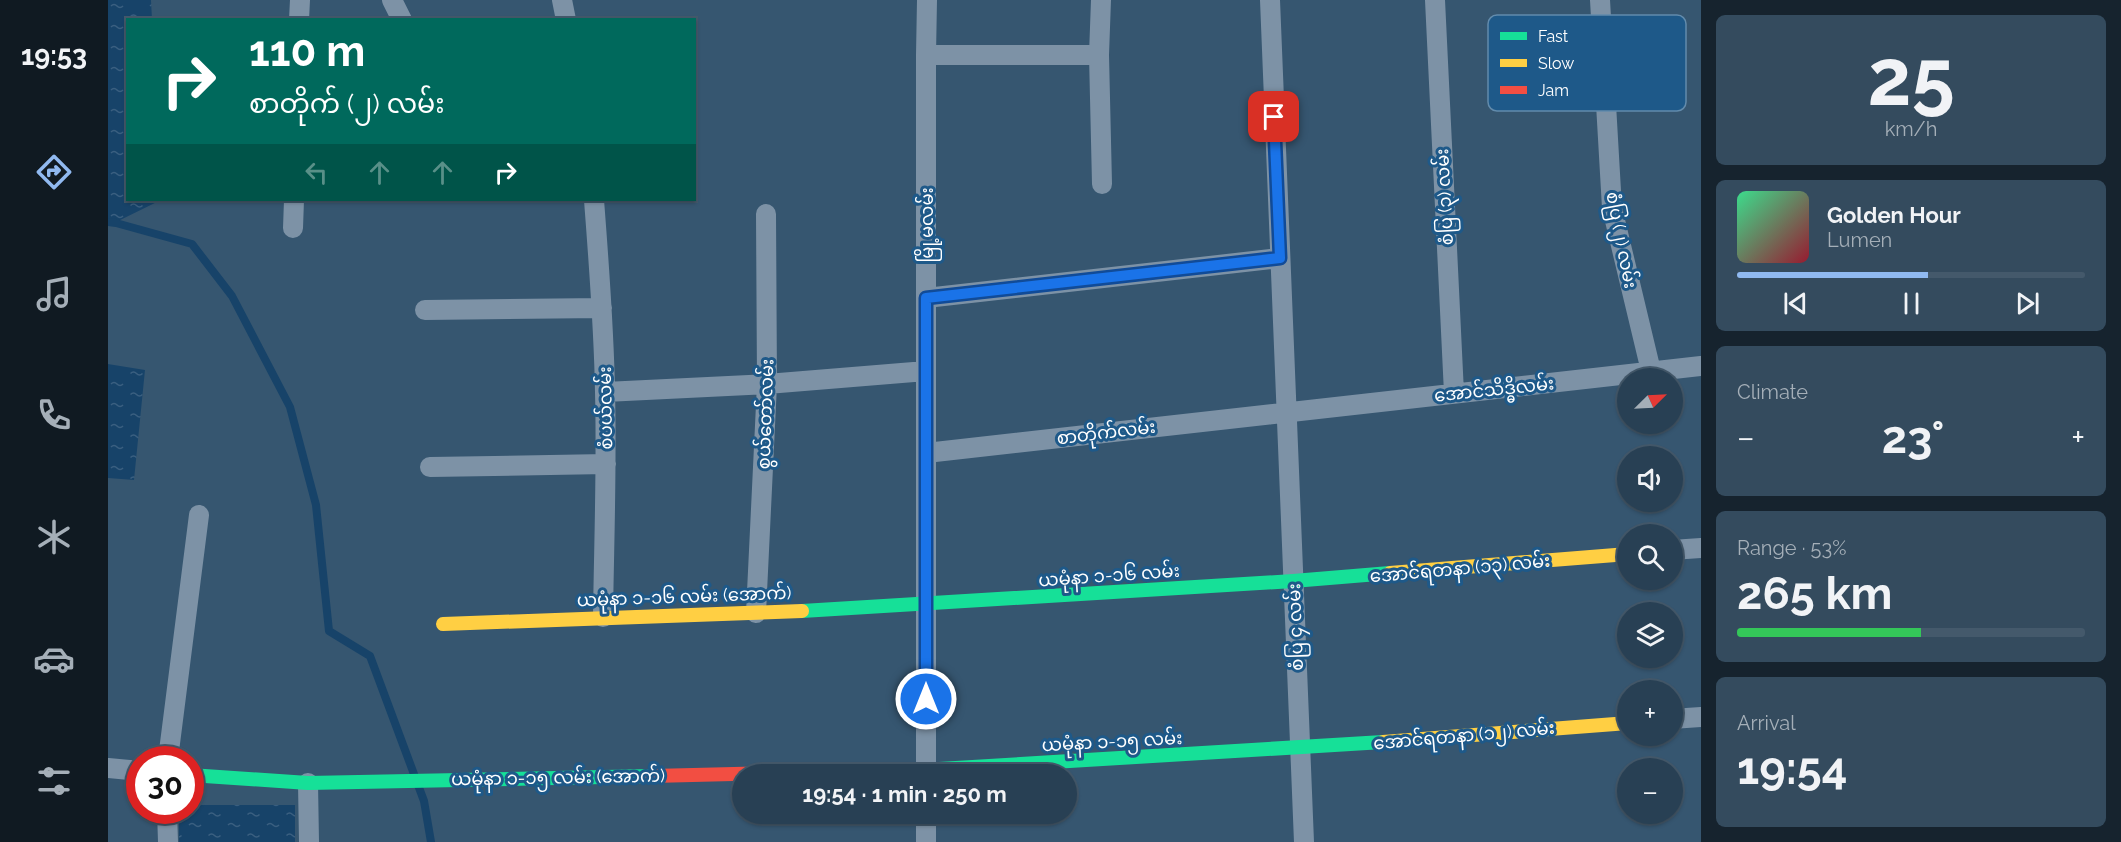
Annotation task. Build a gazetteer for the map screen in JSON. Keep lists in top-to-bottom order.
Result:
{
  "streets": {
    "street": [
      "စံပြ (၃) လမ်း",
      "မြို့မလမ်း",
      "စံပြ (၂) လမ်း",
      "အောင်သိဒ္ဓိလမ်း",
      "စံပယ်လမ်း",
      "စွယ်တော်လမ်း",
      "စာတိုက်လမ်း",
      "အောင်ရတနာ (၁၃) လမ်း",
      "ယမုံနာ ၁-၁၆ လမ်း",
      "ယမုံနာ ၁-၁၆ လမ်း (အောက်)",
      "စံပြ ၄ လမ်း",
      "အောင်ရတနာ (၁၂) လမ်း",
      "ယမုံနာ ၁-၁၅ လမ်း",
      "ယမုံနာ ၁-၁၅ လမ်း (အောက်)"
    ]
  },
  "crossings": [
    ["စံပြ (၃) လမ်း", "အောင်သိဒ္ဓိလမ်း"],
    ["မြို့မလမ်း", "စာတိုက်လမ်း"],
    ["မြို့မလမ်း", "ယမုံနာ ၁-၁၆ လမ်း"],
    ["မြို့မလမ်း", "ယမုံနာ ၁-၁၆ လမ်း (အောက်)"],
    ["အောင်သိဒ္ဓိလမ်း", "စာတိုက်လမ်း"],
    ["အောင်သိဒ္ဓိလမ်း", "စံပြ ၄ လမ်း"],
    ["စံပယ်လမ်း", "ယမုံနာ ၁-၁၆ လမ်း (အောက်)"],
    ["စွယ်တော်လမ်း", "ယမုံနာ ၁-၁၆ လမ်း (အောက်)"],
    ["စာတိုက်လမ်း", "စံပြ ၄ လမ်း"],
    ["အောင်ရတနာ (၁၃) လမ်း", "ယမုံနာ ၁-၁၆ လမ်း"],
    ["အောင်ရတနာ (၁၃) လမ်း", "စံပြ ၄ လမ်း"],
    ["ယမုံနာ ၁-၁၆ လမ်း", "ယမုံနာ ၁-၁၆ လမ်း (အောက်)"],
    ["ယမုံနာ ၁-၁၆ လမ်း", "စံပြ ၄ လမ်း"],
    ["စံပြ ၄ လမ်း", "အောင်ရတနာ (၁၂) လမ်း"],
    ["စံပြ ၄ လမ်း", "ယမုံနာ ၁-၁၅ လမ်း"],
    ["အောင်ရတနာ (၁၂) လမ်း", "ယမုံနာ ၁-၁၅ လမ်း"]
  ],
  "legend": ["Fast", "Slow", "Jam"],
  "north": "top right",
  "page": {
    "tabs": "19:53",
    "tile": [
      ["25", "km/h"],
      "Climate",
      ["Range · 53%", "265 km"],
      ["Arrival", "19:54"]
    ],
    "turn": ["110 m", "စာတိုက် (၂) လမ်း"],
    "song": ["Golden Hour", "Lumen"],
    "map_buttons": ["+", "−"],
    "heat": ["−", "23°", "+"],
    "limit": "30",
    "trip": "19:54 · 1 min · 250 m"
  }
}
